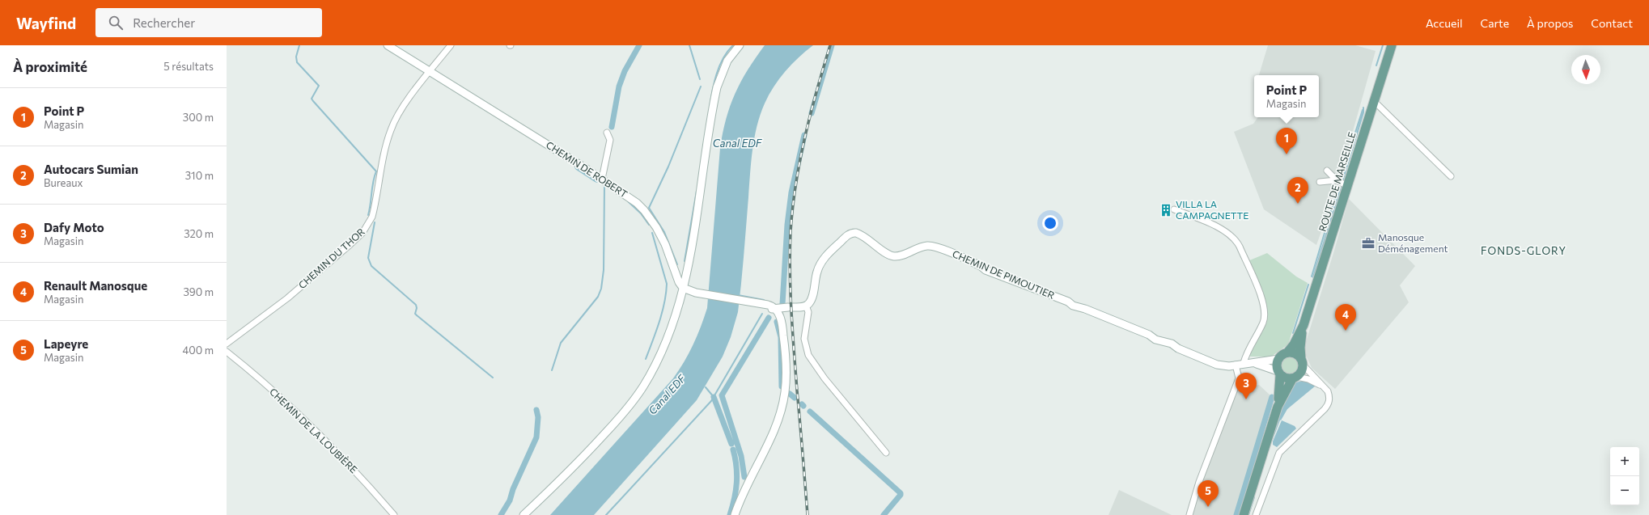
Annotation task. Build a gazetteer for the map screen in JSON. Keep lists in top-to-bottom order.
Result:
{
  "streets": {
    "main road": ["CHEMIN DE ROBERT", "ROUTE DE MARSEILLE", "CHEMIN DE PIMOUTIER"],
    "street": ["CHEMIN DU THOR", "CHEMIN DE LA LOUBIÈRE"]
  },
  "crossings": [
    ["CHEMIN DE ROBERT", "CHEMIN DU THOR"],
    ["ROUTE DE MARSEILLE", "CHEMIN DE PIMOUTIER"]
  ],
  "districts": ["FONDS-GLORY"],
  "water": ["Canal EDF"],
  "places": {
    "building": ["VILLA LA CAMPAGNETTE"],
    "office": ["Manosque Déménagement"]
  },
  "north": "bottom",
  "page": {
    "header": "Wayfind",
    "search": "Rechercher",
    "nav": [
      "Accueil",
      "Carte",
      "À propos",
      "Contact"
    ],
    "heading": ["À proximité", "5 résultats"],
    "popup": ["Point P", "Magasin"],
    "list": [
      {
        "mark": "1",
        "name": "Point P",
        "note": "Magasin",
        "value": "300 m"
      },
      {
        "mark": "2",
        "name": "Autocars Sumian",
        "note": "Bureaux",
        "value": "310 m"
      },
      {
        "mark": "3",
        "name": "Dafy Moto",
        "note": "Magasin",
        "value": "320 m"
      },
      {
        "mark": "4",
        "name": "Renault Manosque",
        "note": "Magasin",
        "value": "390 m"
      },
      {
        "mark": "5",
        "name": "Lapeyre",
        "note": "Magasin",
        "value": "400 m"
      }
    ],
    "pins": [
      "1",
      "2",
      "4",
      "3",
      "5"
    ],
    "map_buttons": ["+", "−"]
  }
}
